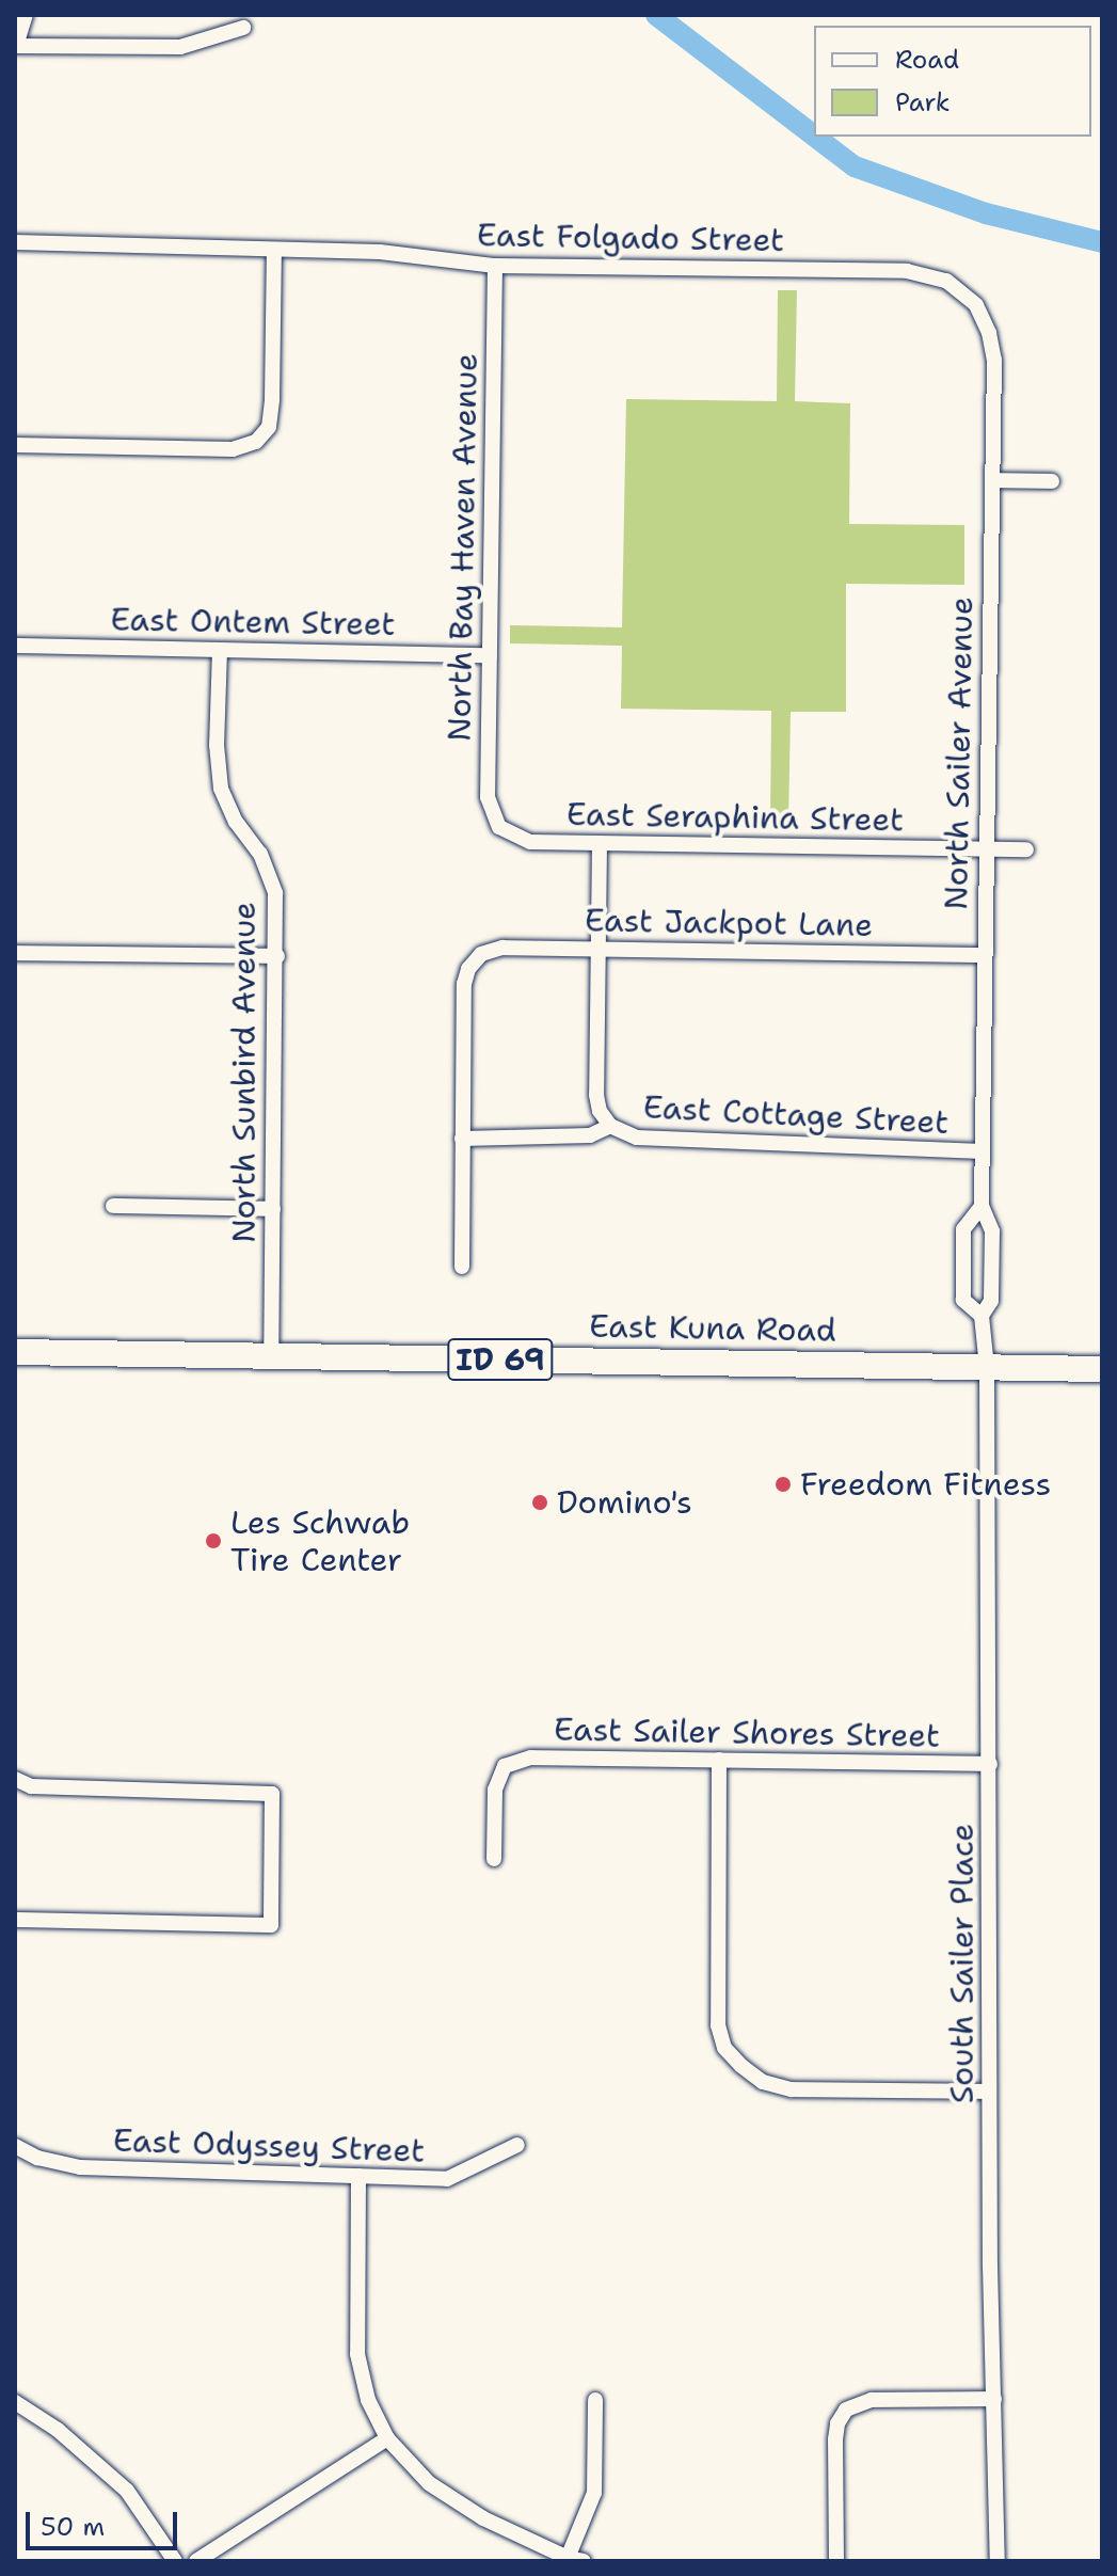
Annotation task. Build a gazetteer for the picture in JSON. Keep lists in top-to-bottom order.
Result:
{
  "streets": {
    "main road": ["East Kuna Road", "ID 69"],
    "street": [
      "East Folgado Street",
      "North Bay Haven Avenue",
      "East Ontem Street",
      "North Sailer Avenue",
      "East Seraphina Street",
      "East Jackpot Lane",
      "North Sunbird Avenue",
      "East Cottage Street",
      "East Sailer Shores Street",
      "South Sailer Place",
      "East Odyssey Street"
    ]
  },
  "crossings": [
    ["East Folgado Street", "North Bay Haven Avenue"],
    ["East Folgado Street", "North Sailer Avenue"],
    ["North Bay Haven Avenue", "East Ontem Street"],
    ["North Bay Haven Avenue", "East Seraphina Street"],
    ["East Ontem Street", "North Sunbird Avenue"],
    ["North Sailer Avenue", "East Seraphina Street"],
    ["North Sailer Avenue", "East Jackpot Lane"],
    ["North Sailer Avenue", "East Cottage Street"],
    ["North Sailer Avenue", "East Kuna Road"],
    ["North Sailer Avenue", "South Sailer Place"],
    ["North Sunbird Avenue", "East Kuna Road"],
    ["East Kuna Road", "South Sailer Place"],
    ["East Sailer Shores Street", "South Sailer Place"]
  ],
  "places": ["Freedom Fitness", "Domino's", "Les Schwab Tire Center"],
  "legend": ["Road", "Park"],
  "scale_bar": "50 m"
}
